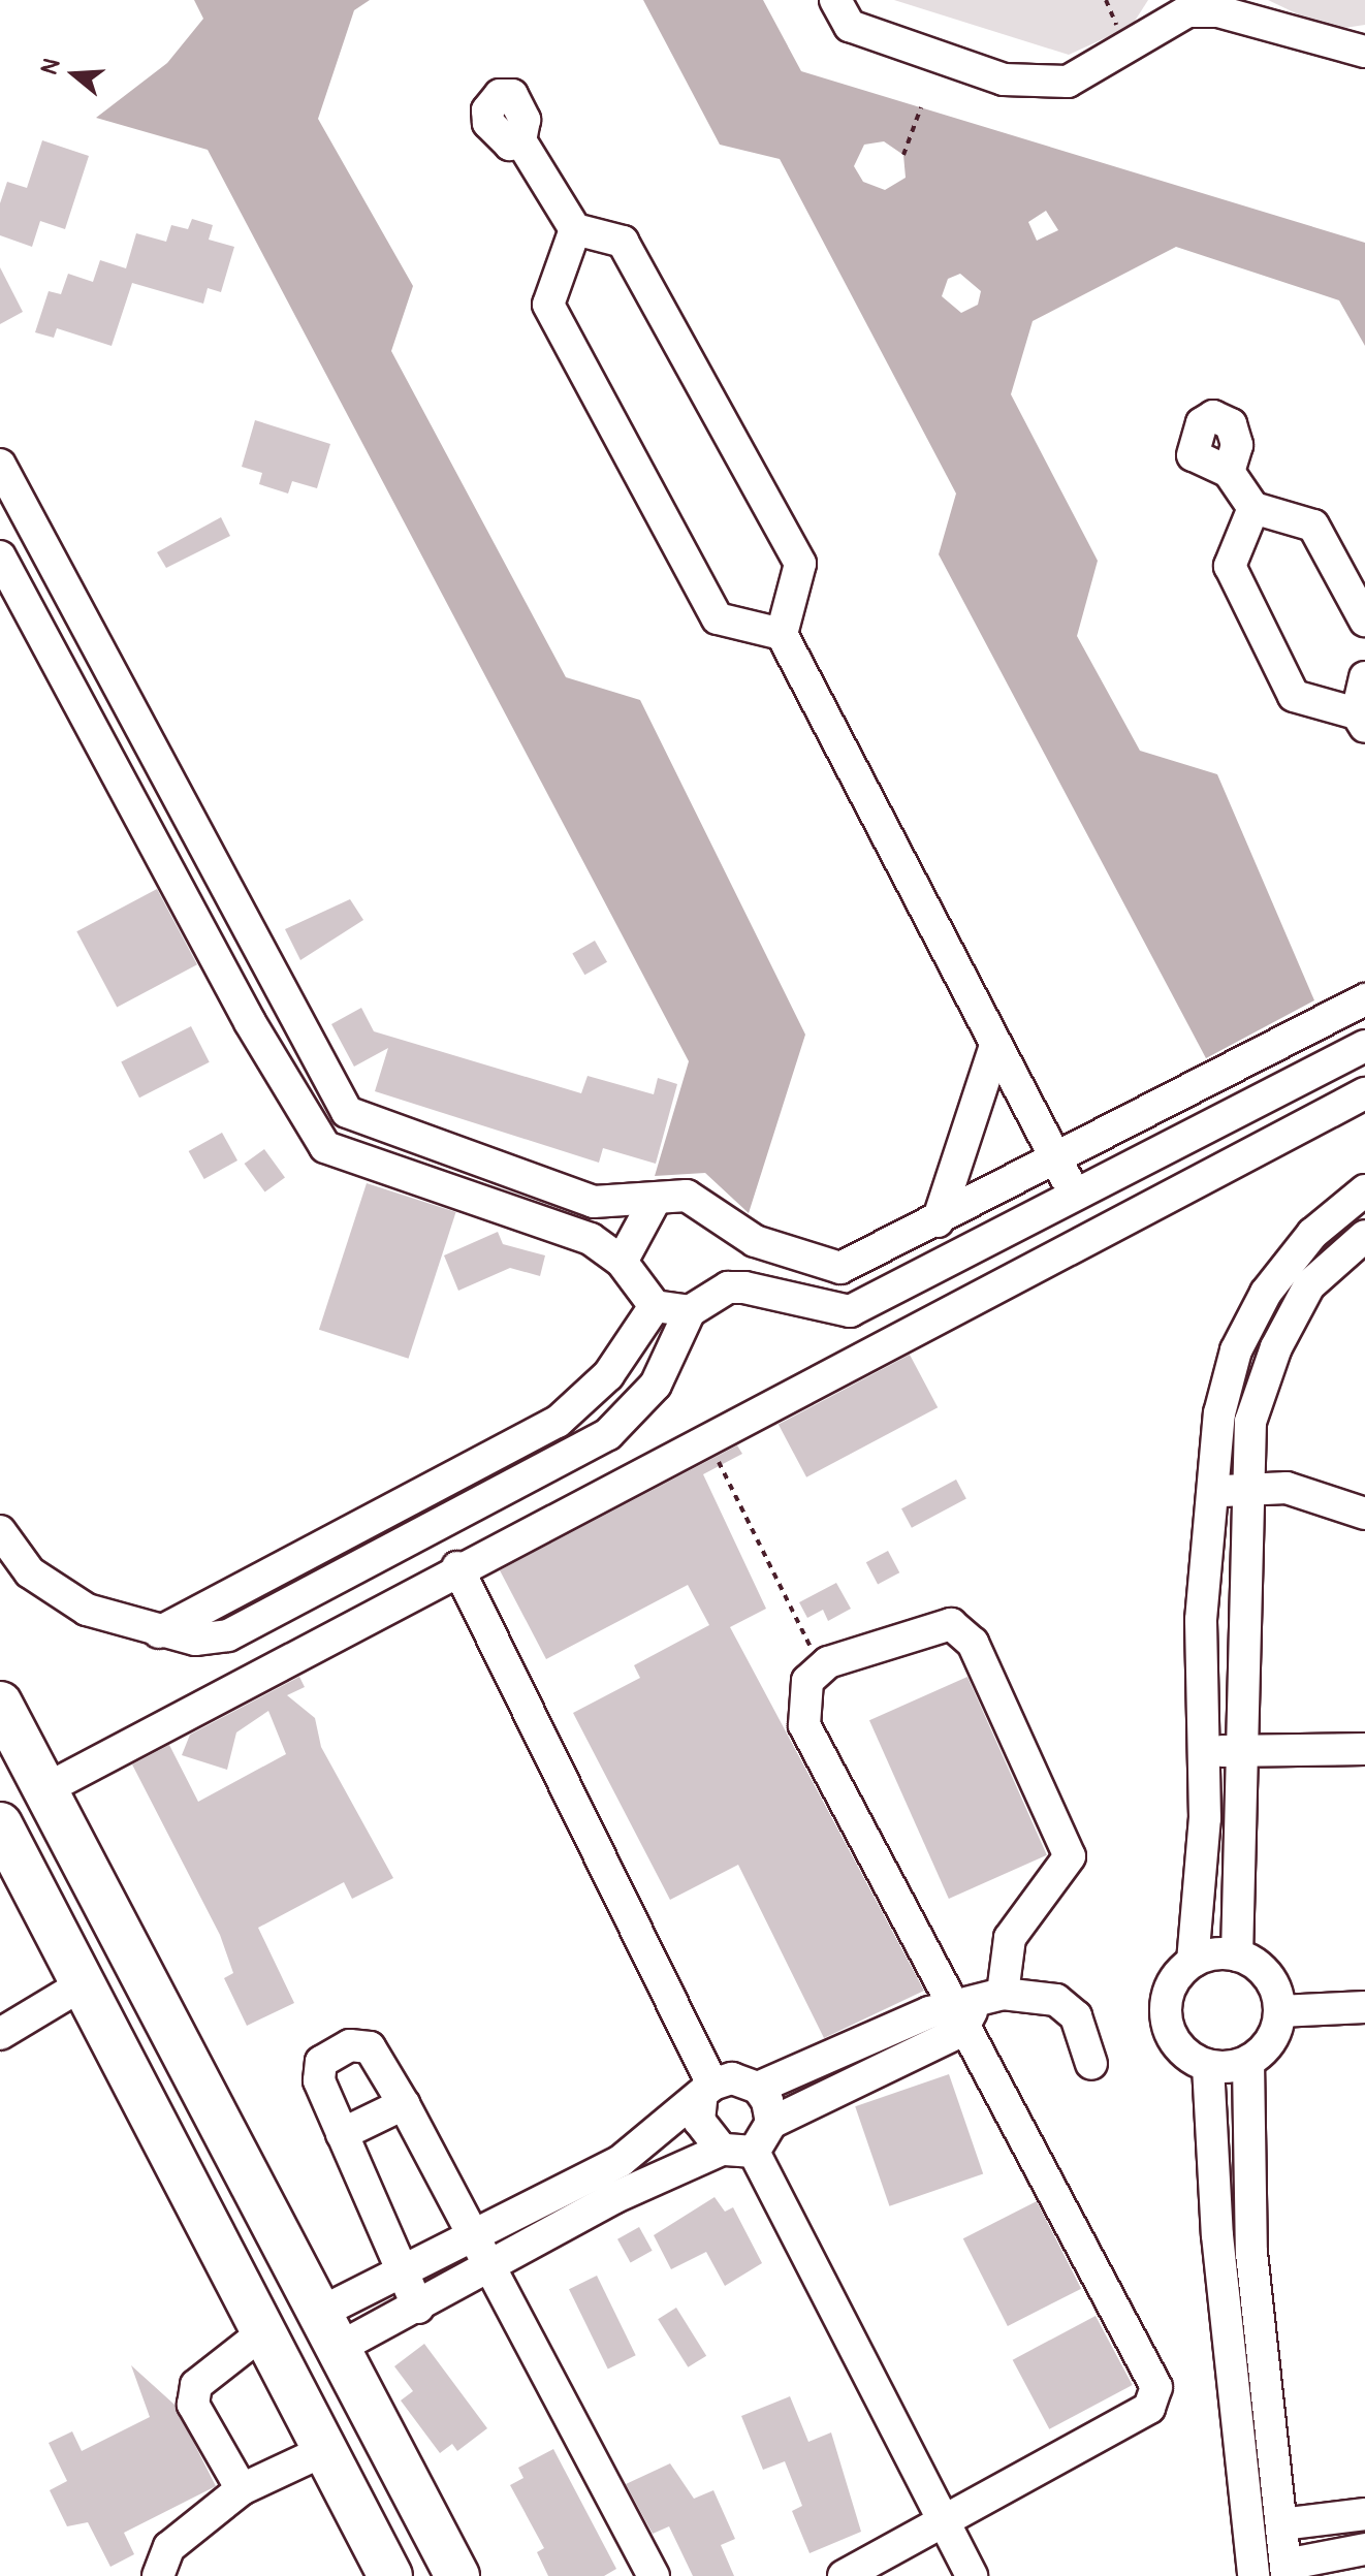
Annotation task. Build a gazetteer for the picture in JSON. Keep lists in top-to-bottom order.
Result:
{
  "north": "left"
}
